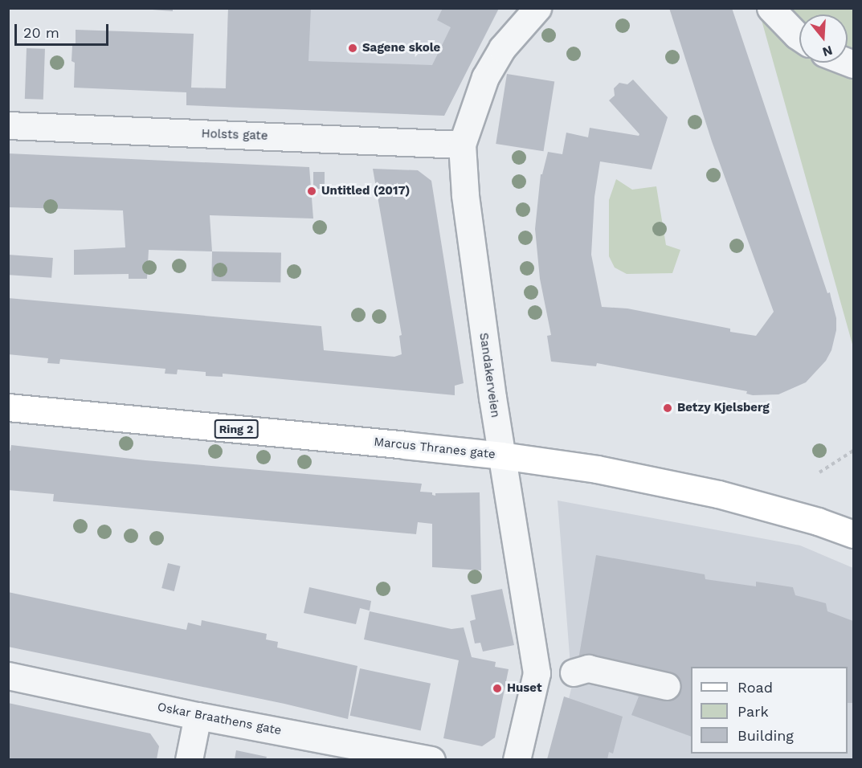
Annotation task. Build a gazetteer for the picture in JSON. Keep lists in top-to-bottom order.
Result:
{
  "streets": {
    "main road": ["Ring 2", "Marcus Thranes gate"],
    "street": ["Holsts gate", "Sandakerveien", "Oskar Braathens gate"]
  },
  "crossings": [
    ["Holsts gate", "Sandakerveien"],
    ["Sandakerveien", "Marcus Thranes gate"]
  ],
  "places": [
    "Sagene skole",
    "Untitled (2017)",
    "Betzy Kjelsberg",
    "Huset"
  ],
  "legend": ["Road", "Park", "Building"],
  "scale_bar": "20 m",
  "north": "bottom"
}
